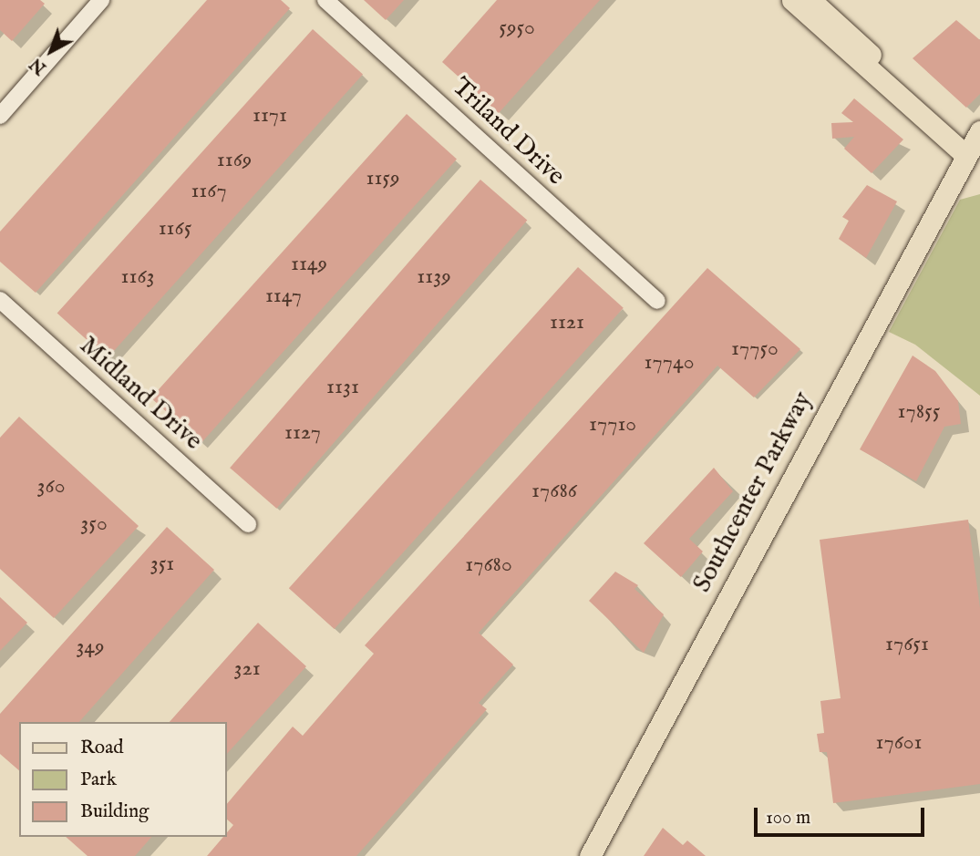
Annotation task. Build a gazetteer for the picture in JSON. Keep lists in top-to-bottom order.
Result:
{
  "streets": {
    "main road": ["Southcenter Parkway"],
    "street": ["Triland Drive", "Midland Drive"]
  },
  "house_numbers": [
    "5950",
    "1171",
    "1169",
    "1159",
    "1167",
    "1165",
    "1149",
    "1163",
    "1139",
    "1147",
    "1121",
    "17750",
    "17740",
    "1131",
    "17855",
    "17710",
    "1127",
    "360",
    "17686",
    "350",
    "351",
    "17680",
    "17651",
    "349",
    "321",
    "17601"
  ],
  "legend": ["Road", "Park", "Building"],
  "scale_bar": "100 m",
  "north": "bottom left"
}
